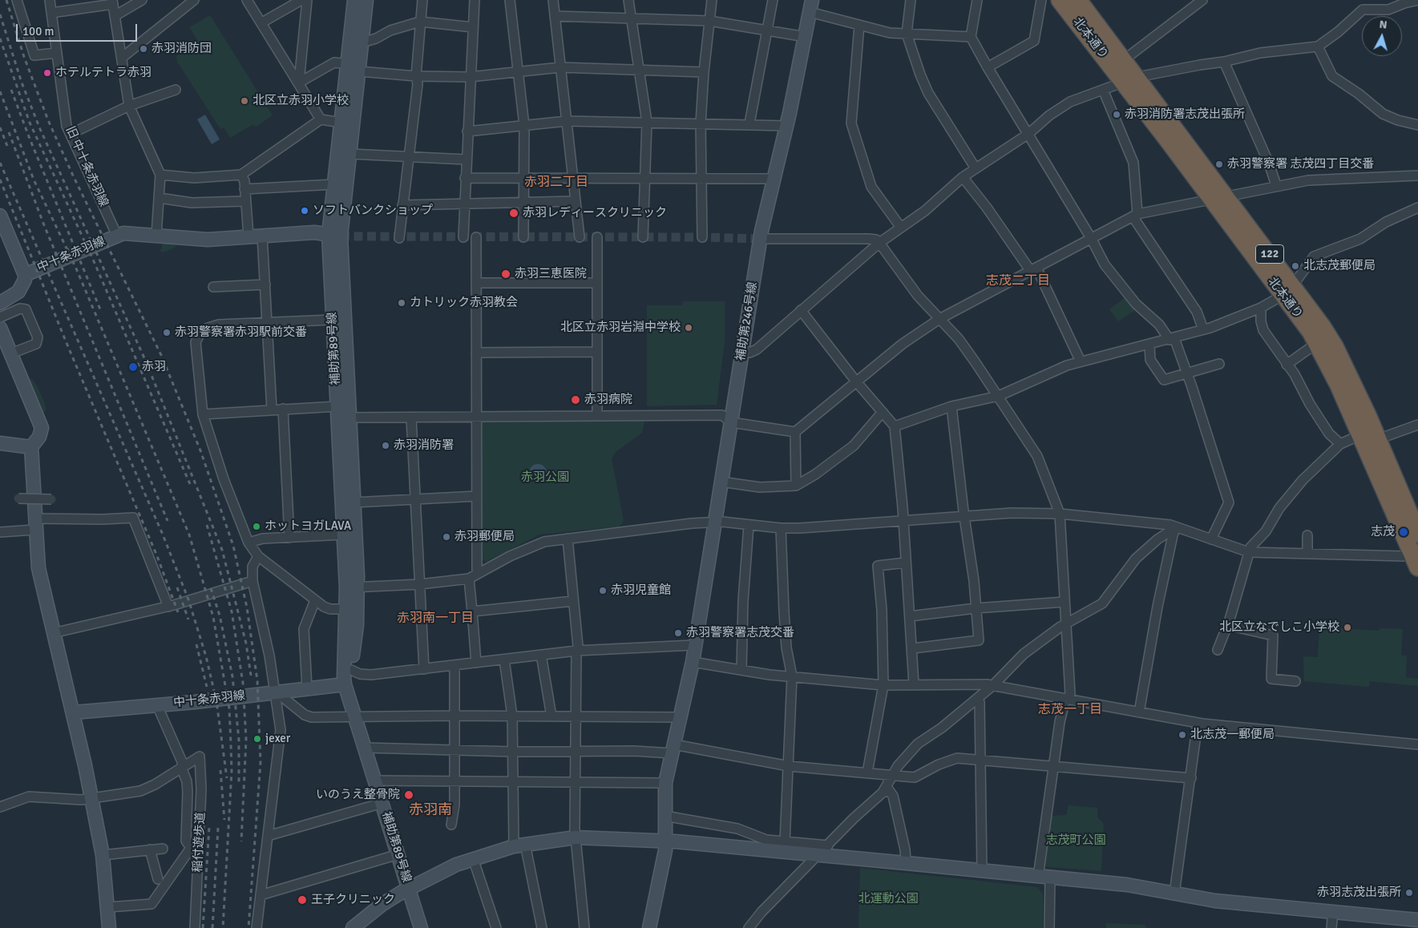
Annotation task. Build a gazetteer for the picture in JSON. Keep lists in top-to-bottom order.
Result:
{
  "streets": {
    "highway": ["北本通り", "122"],
    "street": [
      "旧 中十条赤羽線",
      "中十条赤羽線",
      "補助第246号線",
      "補助第89号線",
      "稲付遊歩道"
    ]
  },
  "crossings": [
    ["旧 中十条赤羽線", "中十条赤羽線"],
    ["中十条赤羽線", "補助第89号線"]
  ],
  "districts": [
    "赤羽二丁目",
    "志茂二丁目",
    "赤羽南一丁目",
    "志茂一丁目",
    "赤羽南"
  ],
  "parks": ["赤羽公園", "志茂町公園", "北運動公園"],
  "places": [
    "赤羽消防団",
    "ホテルテトラ赤羽",
    "北区立赤羽小学校",
    "赤羽消防署志茂出張所",
    "赤羽警察署 志茂四丁目交番",
    "ソフトバンクショップ",
    "赤羽レディースクリニック",
    "北志茂郵便局",
    "赤羽三恵医院",
    "カトリック赤羽教会",
    "北区立赤羽岩淵中学校",
    "赤羽警察署赤羽駅前交番",
    "赤羽",
    "赤羽病院",
    "赤羽消防署",
    "ホットヨガLAVA",
    "志茂",
    "赤羽郵便局",
    "赤羽児童館",
    "北区立なでしこ小学校",
    "赤羽警察署志茂交番",
    "北志茂一郵便局",
    "jexer",
    "いのうえ整骨院",
    "赤羽志茂出張所",
    "王子クリニック"
  ],
  "scale_bar": "100 m",
  "north": "top"
}
